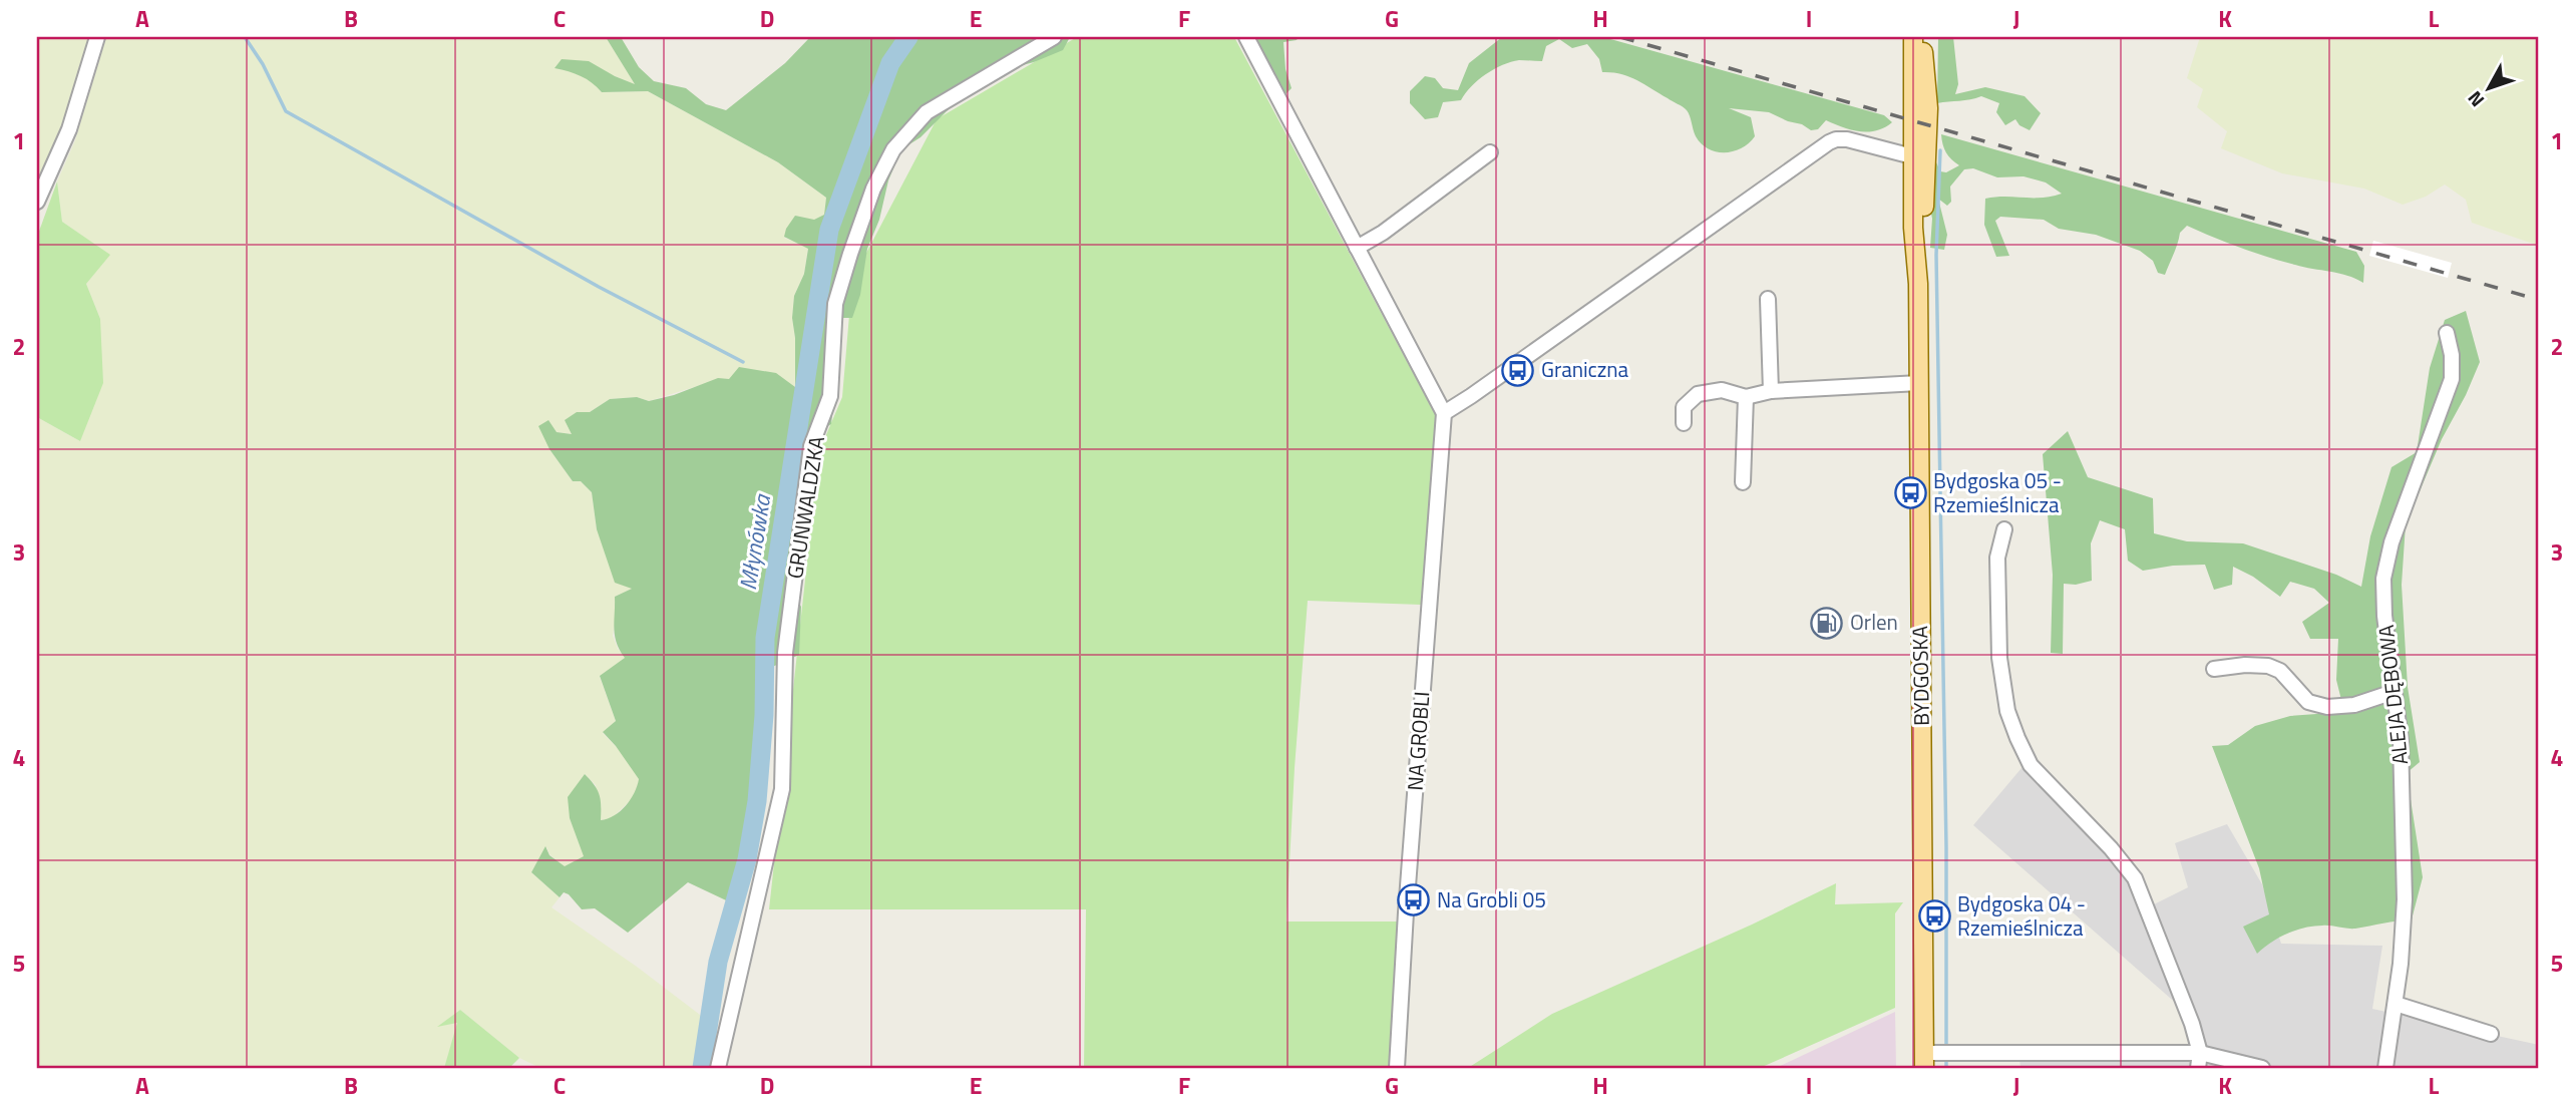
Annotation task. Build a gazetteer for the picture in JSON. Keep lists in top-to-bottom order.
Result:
{
  "streets": {
    "main road": ["BYDGOSKA"],
    "street": ["GRUNWALDZKA", "ALEJA DĘBOWA", "NA GROBLI"]
  },
  "water": ["Młynówka"],
  "places": {
    "bus stop": [
      "Graniczna",
      "Bydgoska 05 - Rzemieślnicza",
      "Na Grobli 05",
      "Bydgoska 04 - Rzemieślnicza"
    ],
    "fuel station": ["Orlen"]
  },
  "north": "bottom left",
  "grid": {
    "columns": [
      "A",
      "B",
      "C",
      "D",
      "E",
      "F",
      "G",
      "H",
      "I",
      "J",
      "K",
      "L"
    ],
    "rows": [
      "1",
      "2",
      "3",
      "4",
      "5"
    ]
  }
}
